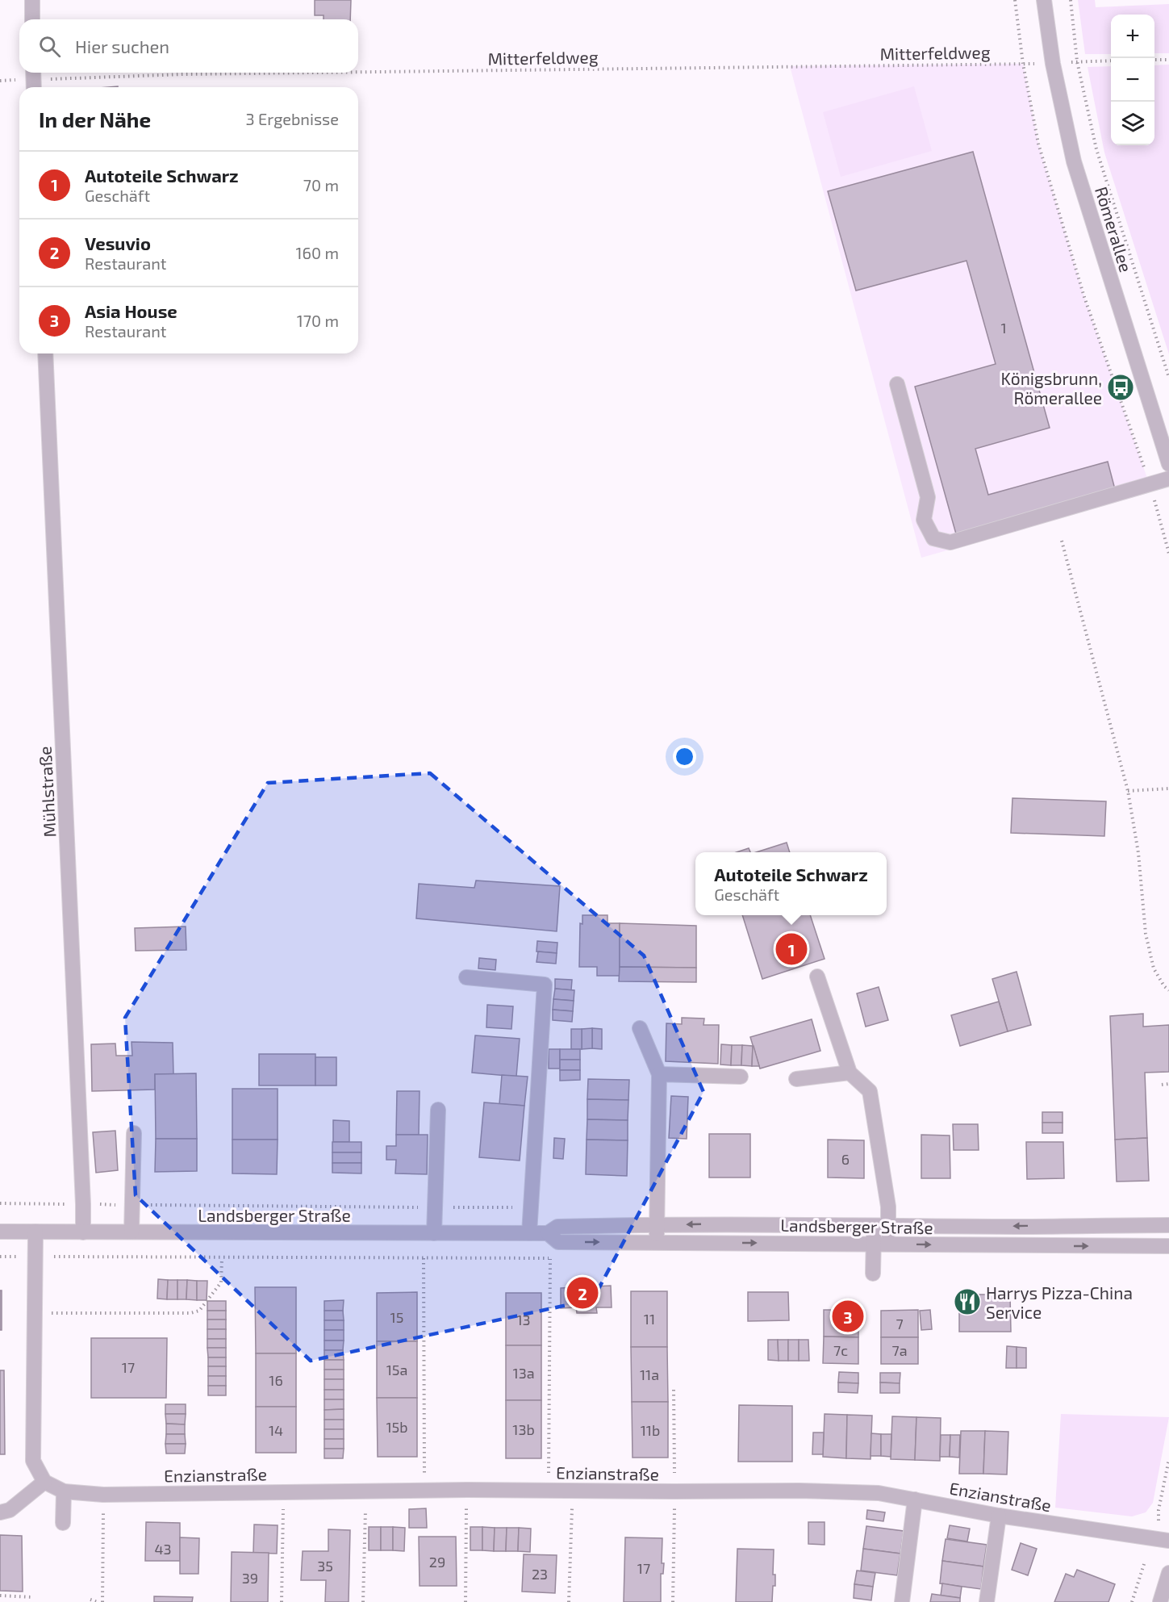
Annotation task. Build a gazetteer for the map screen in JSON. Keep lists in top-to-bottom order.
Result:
{
  "streets": {
    "street": [
      "Römerallee",
      "Mühlstraße",
      "Landsberger Straße",
      "Enzianstraße"
    ],
    "path": ["Mitterfeldweg"]
  },
  "crossings": [
    ["Mitterfeldweg", "Römerallee"],
    ["Mühlstraße", "Landsberger Straße"]
  ],
  "places": {
    "bus stop": ["Königsbrunn, Römerallee"],
    "restaurant": ["Harrys Pizza-China Service"]
  },
  "house_numbers": [
    "1",
    "6",
    "15",
    "11",
    "13",
    "7",
    "7c",
    "7a",
    "17",
    "15a",
    "13a",
    "11a",
    "16",
    "15b",
    "13b",
    "14",
    "11b",
    "43",
    "29",
    "35",
    "17",
    "23",
    "39"
  ],
  "page": {
    "map_buttons": ["+", "−"],
    "search": "Hier suchen",
    "heading": ["In der Nähe", "3 Ergebnisse"],
    "list": [
      {
        "mark": "1",
        "name": "Autoteile Schwarz",
        "note": "Geschäft",
        "value": "70 m"
      },
      {
        "mark": "2",
        "name": "Vesuvio",
        "note": "Restaurant",
        "value": "160 m"
      },
      {
        "mark": "3",
        "name": "Asia House",
        "note": "Restaurant",
        "value": "170 m"
      }
    ],
    "popup": ["Autoteile Schwarz", "Geschäft"],
    "pins": ["1", "2", "3"]
  }
}
